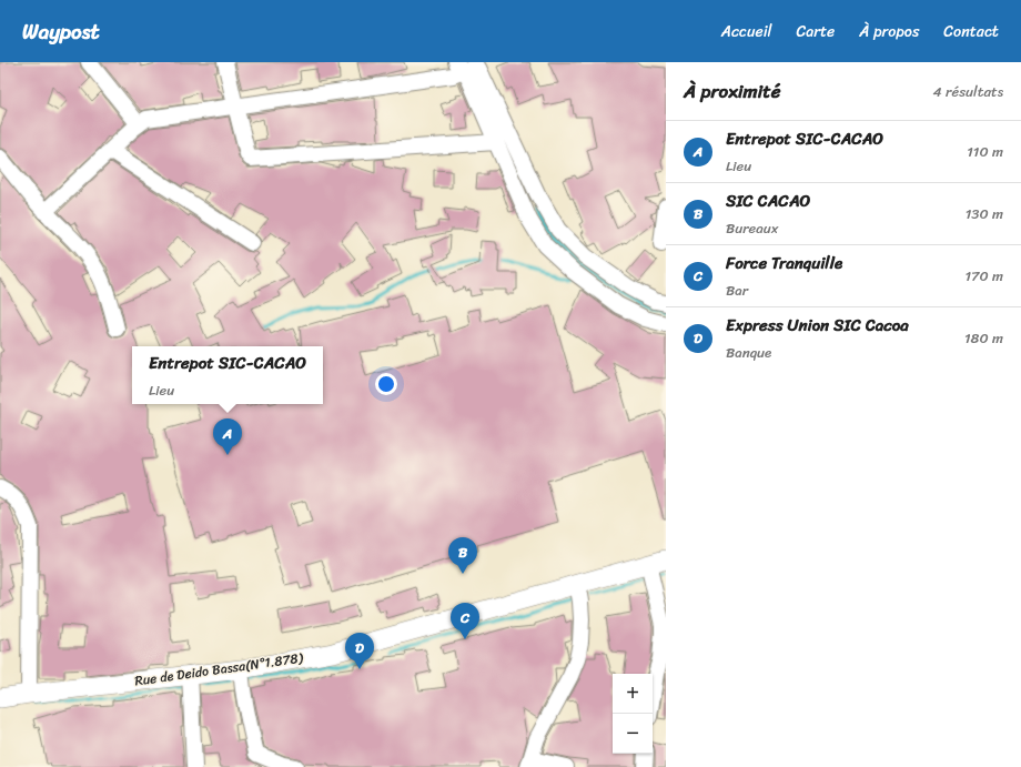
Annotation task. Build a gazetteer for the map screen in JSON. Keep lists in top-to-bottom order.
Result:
{
  "streets": {
    "main road": ["Rue de Deido Bassa(N°1.878)"]
  },
  "page": {
    "header": "Waypost",
    "nav": [
      "Accueil",
      "Carte",
      "À propos",
      "Contact"
    ],
    "heading": ["À proximité", "4 résultats"],
    "list": [
      {
        "mark": "A",
        "name": "Entrepot SIC-CACAO",
        "note": "Lieu",
        "value": "110 m"
      },
      {
        "mark": "B",
        "name": "SIC CACAO",
        "note": "Bureaux",
        "value": "130 m"
      },
      {
        "mark": "C",
        "name": "Force Tranquille",
        "note": "Bar",
        "value": "170 m"
      },
      {
        "mark": "D",
        "name": "Express Union SIC Cacoa",
        "note": "Banque",
        "value": "180 m"
      }
    ],
    "popup": ["Entrepot SIC-CACAO", "Lieu"],
    "pins": [
      "A",
      "B",
      "C",
      "D"
    ],
    "map_buttons": ["+", "−"]
  }
}
